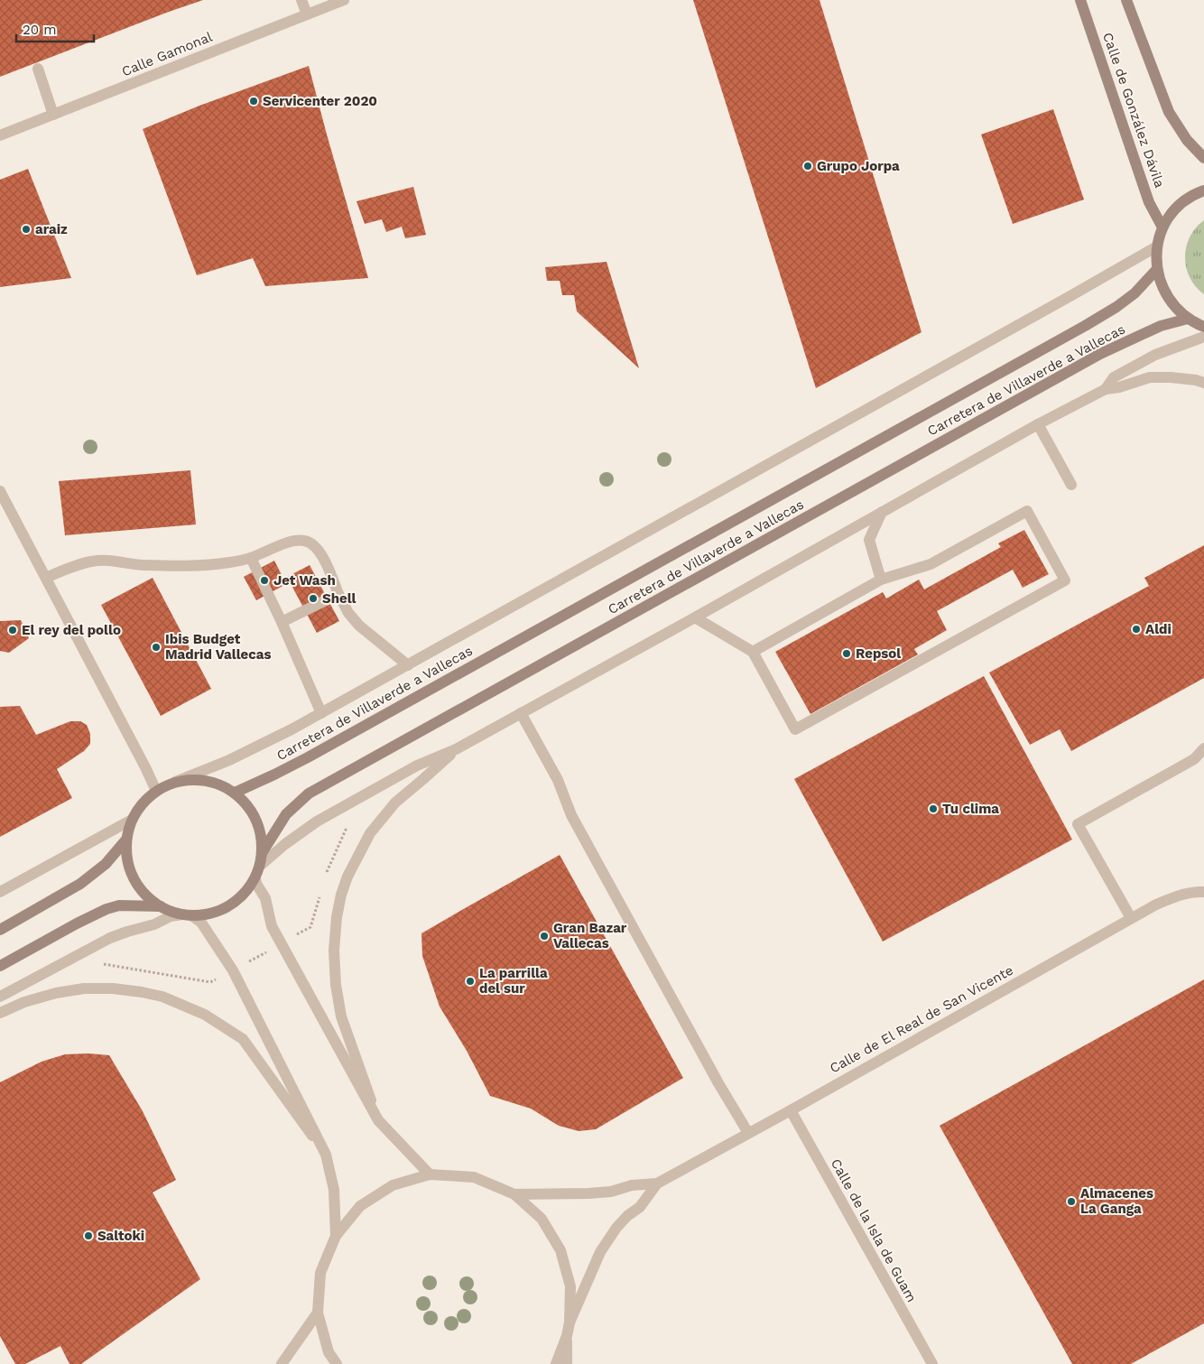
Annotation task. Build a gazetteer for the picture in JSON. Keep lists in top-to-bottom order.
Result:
{
  "streets": {
    "main road": ["Calle de González Dávila", "Carretera de Villaverde a Vallecas"],
    "street": ["Calle Gamonal", "Calle de El Real de San Vicente", "Calle de la Isla de Guam"]
  },
  "crossings": [
    ["Calle de El Real de San Vicente", "Calle de la Isla de Guam"]
  ],
  "places": [
    "Servicenter 2020",
    "Grupo Jorpa",
    "araiz",
    "Jet Wash",
    "Shell",
    "Aldi",
    "El rey del pollo",
    "Ibis Budget Madrid Vallecas",
    "Repsol",
    "Tu clima",
    "Gran Bazar Vallecas",
    "La parrilla del sur",
    "Almacenes La Ganga",
    "Saltoki"
  ],
  "scale_bar": "20 m"
}
